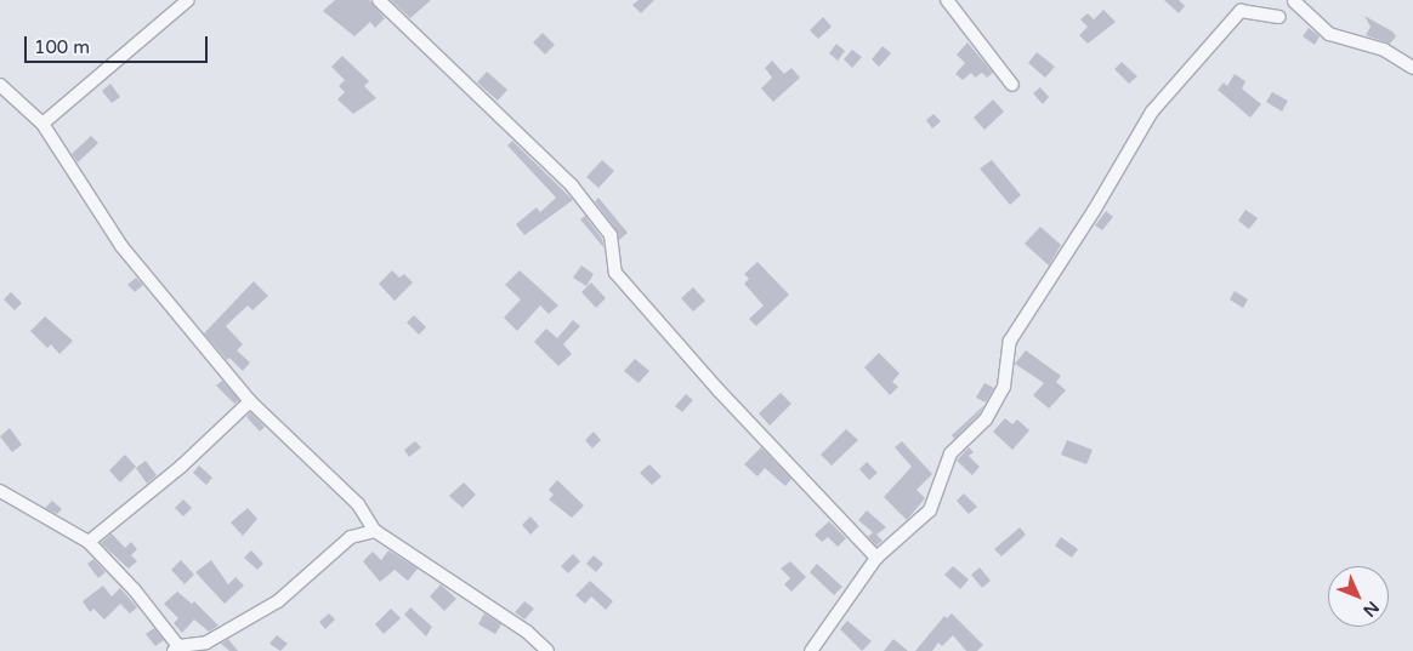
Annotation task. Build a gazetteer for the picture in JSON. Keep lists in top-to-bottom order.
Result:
{
  "scale_bar": "100 m",
  "north": "bottom right"
}
